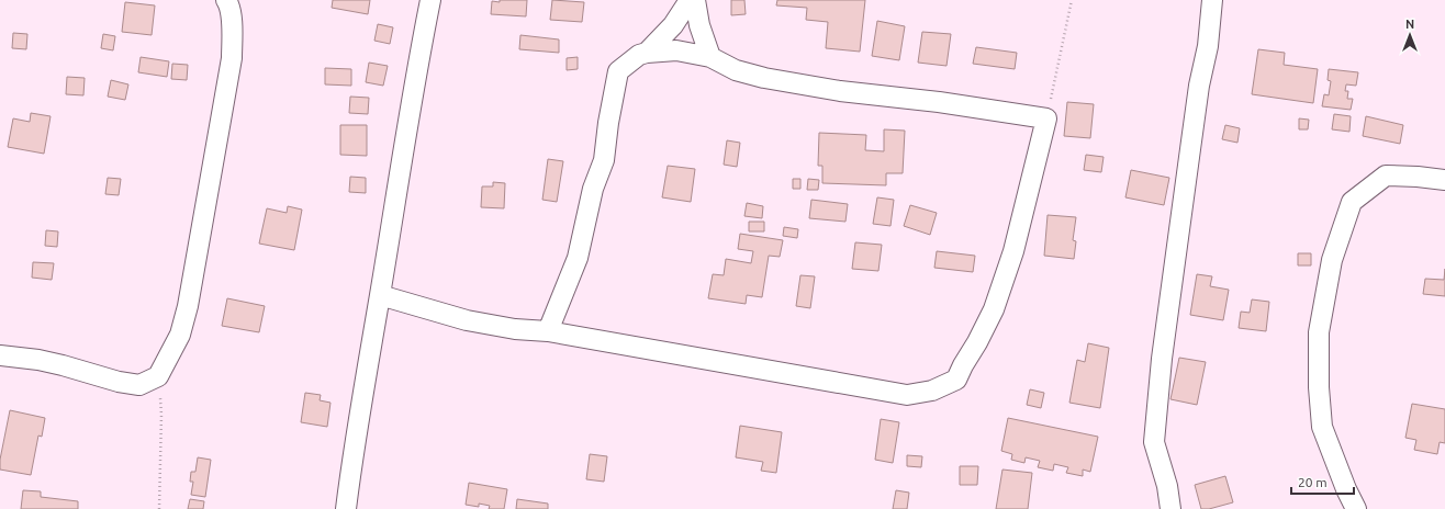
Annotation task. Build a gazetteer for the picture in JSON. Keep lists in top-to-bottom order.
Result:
{
  "scale_bar": "20 m",
  "north": "top"
}
